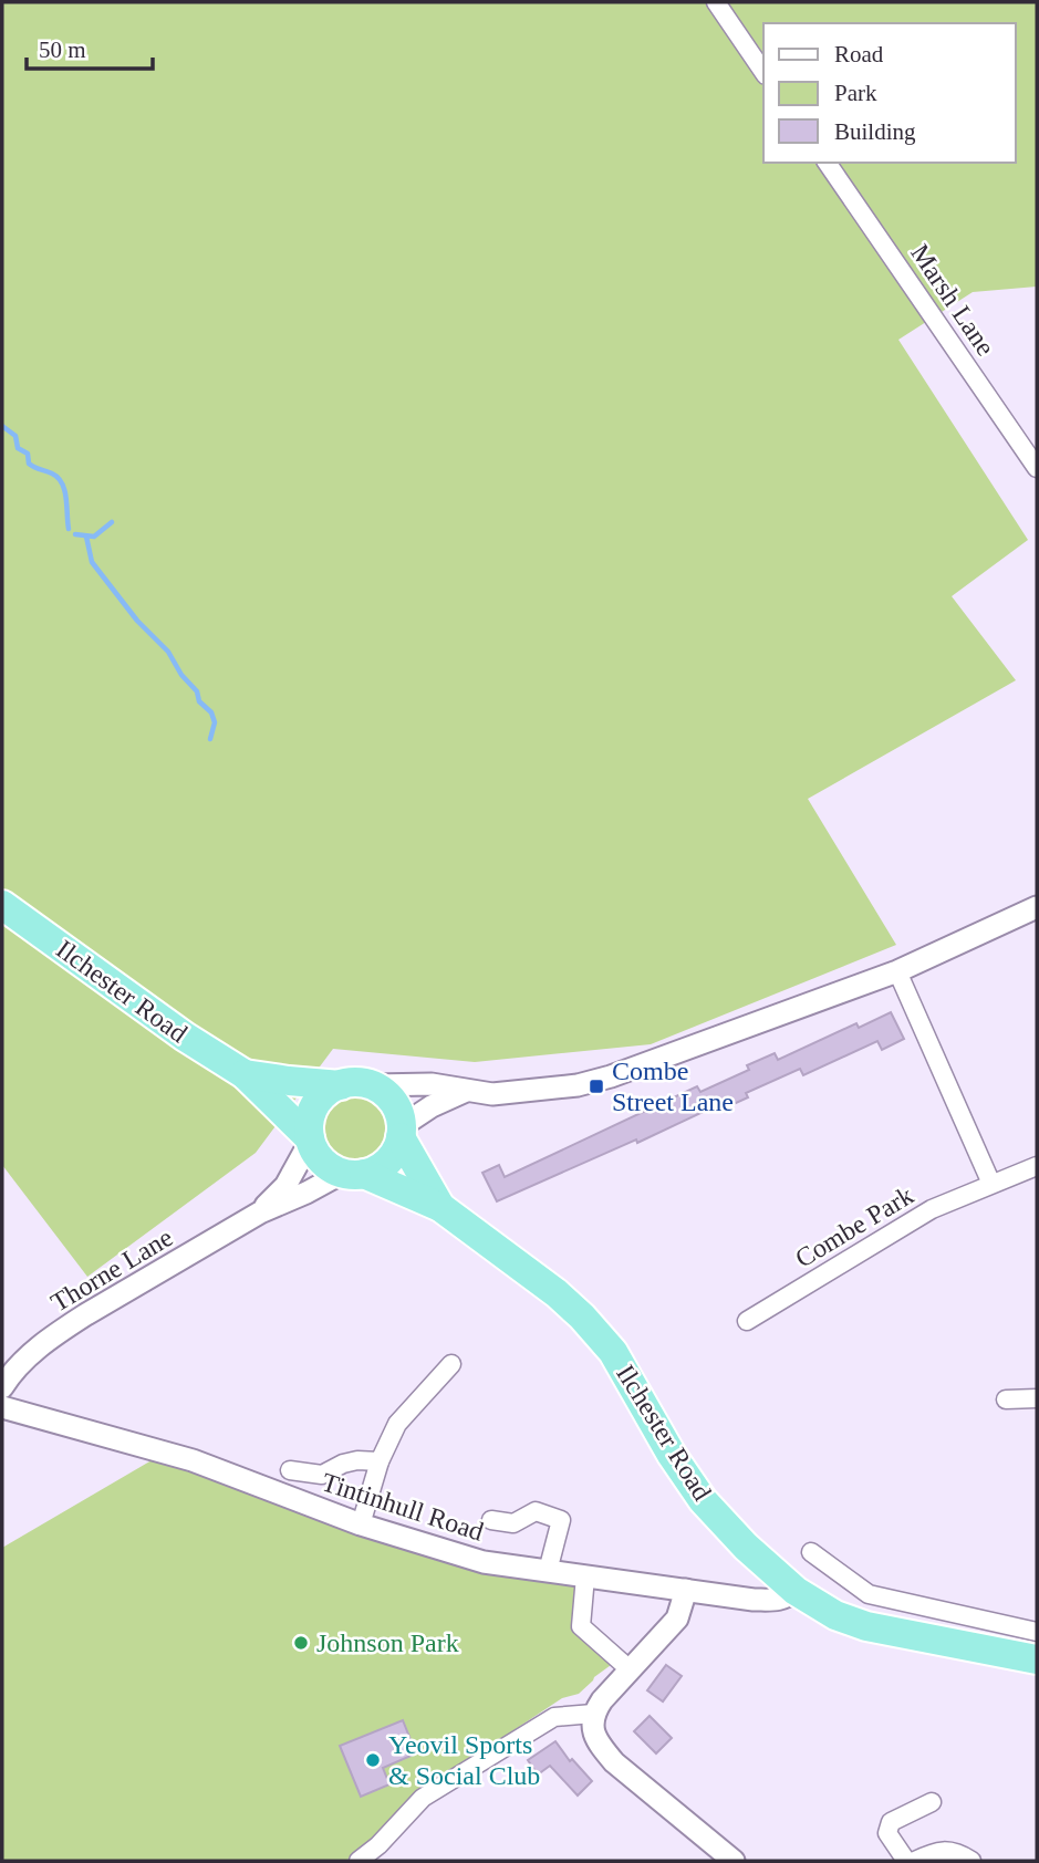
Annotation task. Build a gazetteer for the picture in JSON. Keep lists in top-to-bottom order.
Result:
{
  "streets": {
    "highway": ["Ilchester Road"],
    "street": [
      "Marsh Lane",
      "Combe Park",
      "Thorne Lane",
      "Tintinhull Road"
    ]
  },
  "crossings": [
    ["Ilchester Road", "Thorne Lane"],
    ["Ilchester Road", "Tintinhull Road"]
  ],
  "places": {
    "transit": ["Combe Street Lane"],
    "other": ["Johnson Park", "Yeovil Sports & Social Club"]
  },
  "legend": ["Road", "Park", "Building"],
  "scale_bar": "50 m"
}
